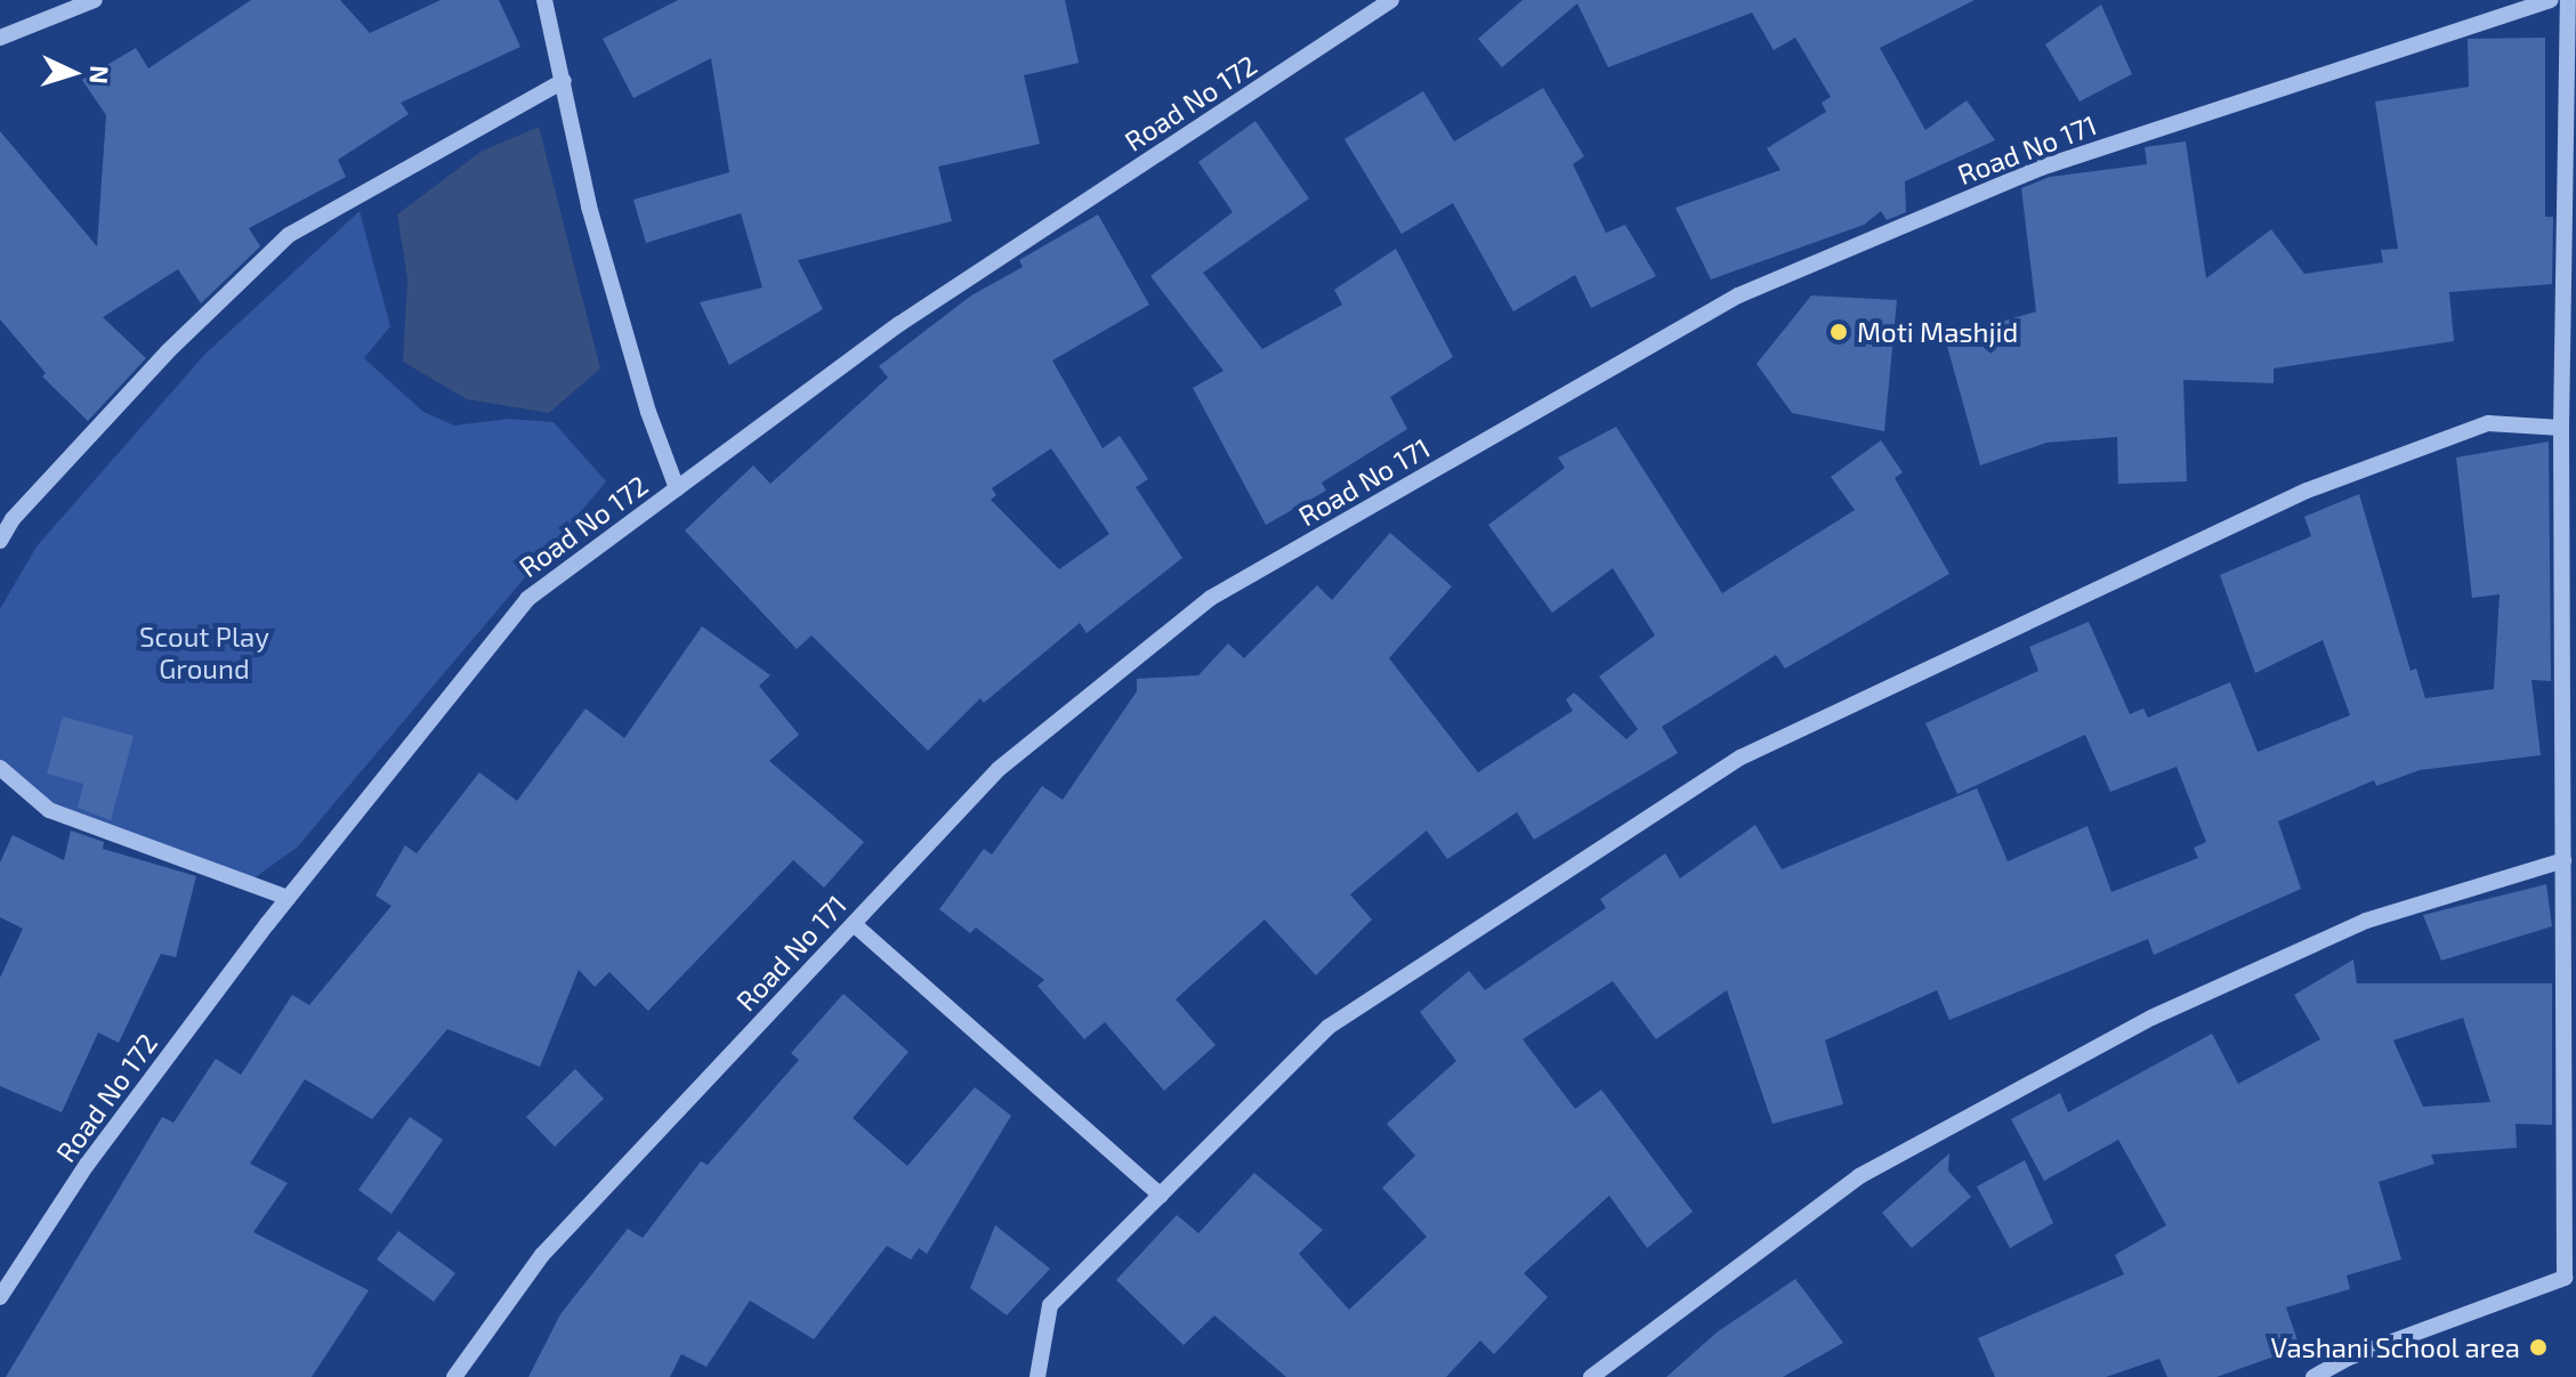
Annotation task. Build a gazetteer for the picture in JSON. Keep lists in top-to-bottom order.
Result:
{
  "streets": {
    "street": ["Road No 172", "Road No 171"]
  },
  "parks": ["Scout Play Ground"],
  "places": ["Moti Mashjid", "Vashani School area"],
  "north": "right"
}
